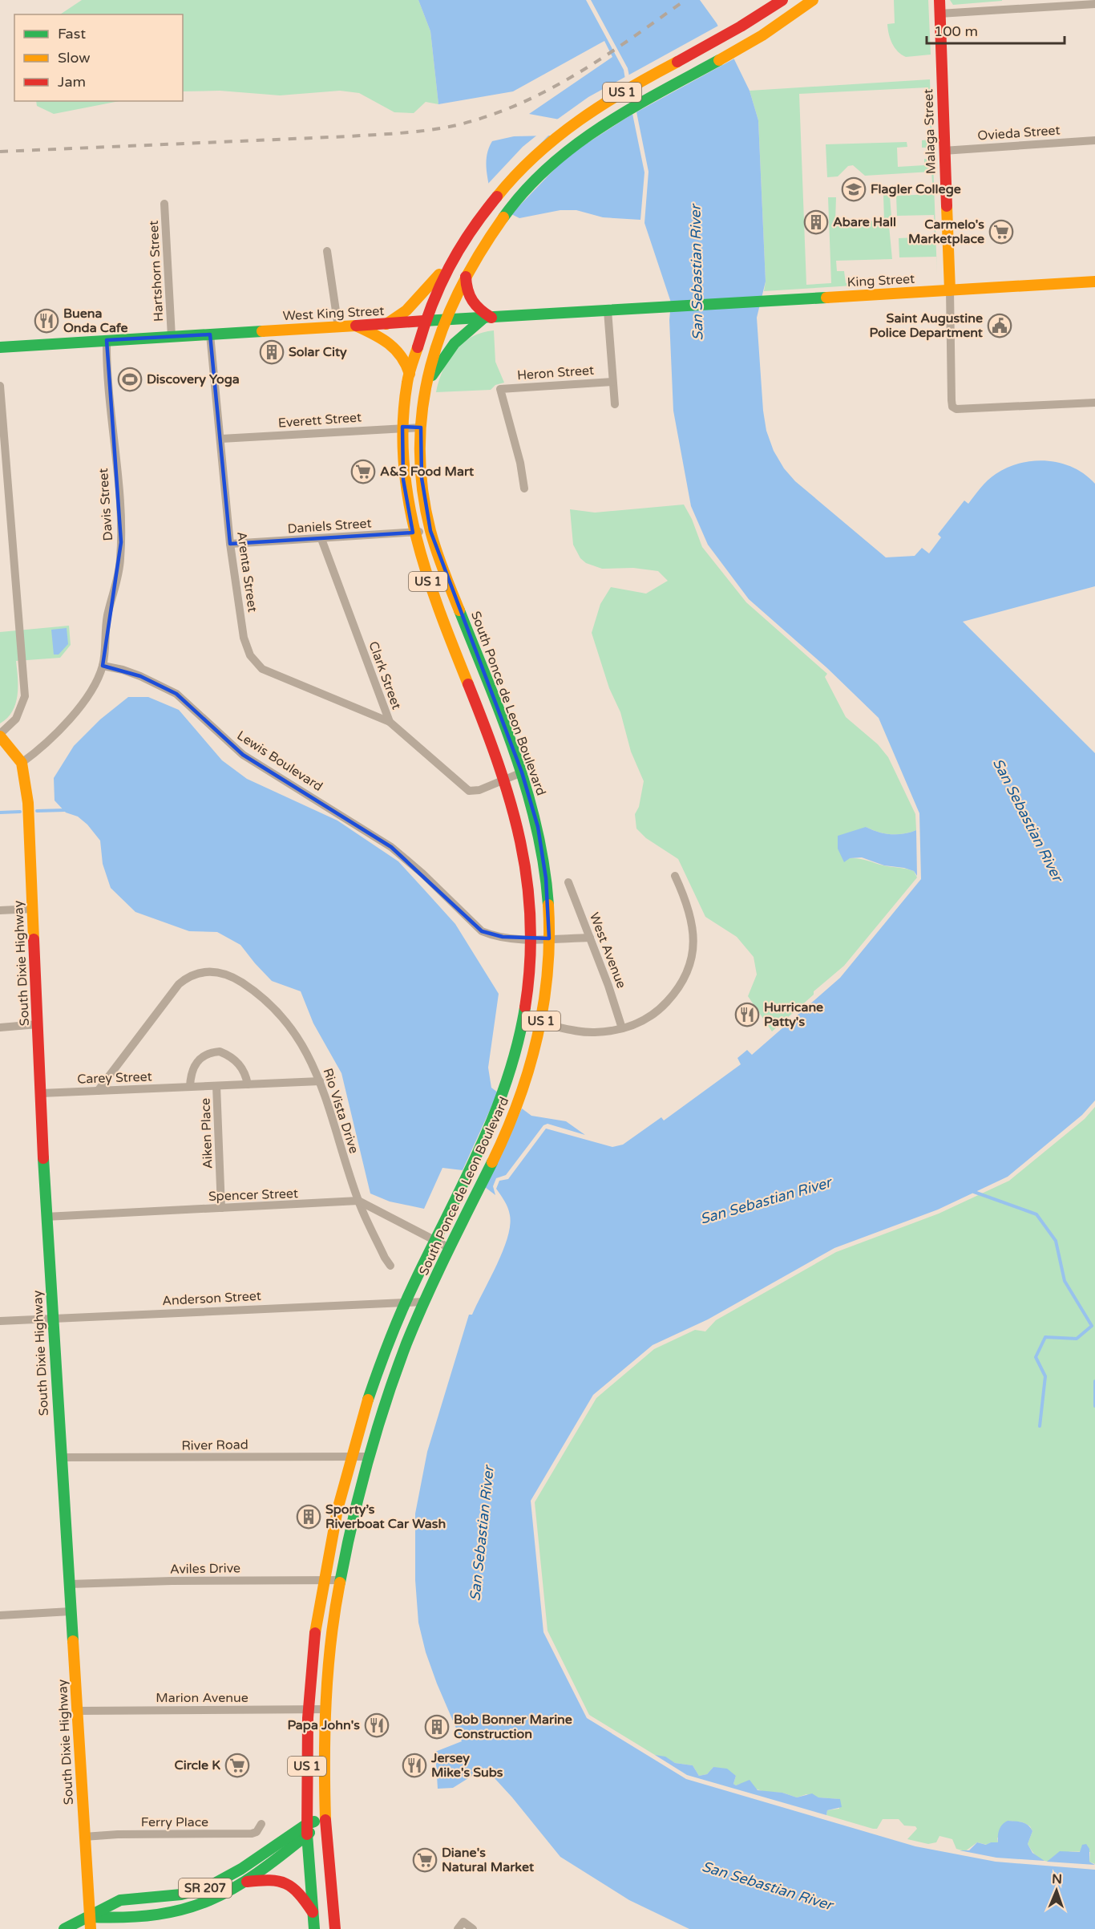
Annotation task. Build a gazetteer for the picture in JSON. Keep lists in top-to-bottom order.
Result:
{
  "streets": {
    "main road": [
      "US 1",
      "Malaga Street",
      "King Street",
      "West King Street",
      "South Ponce de Leon Boulevard",
      "South Dixie Highway",
      "SR 207"
    ],
    "street": [
      "Ovieda Street",
      "Hartshorn Street",
      "Heron Street",
      "Everett Street",
      "Davis Street",
      "Daniels Street",
      "Arenta Street",
      "Clark Street",
      "Lewis Boulevard",
      "West Avenue",
      "Carey Street",
      "Rio Vista Drive",
      "Aiken Place",
      "Spencer Street",
      "Anderson Street",
      "River Road",
      "Aviles Drive",
      "Marion Avenue",
      "Ferry Place"
    ]
  },
  "crossings": [
    ["US 1", "West King Street"],
    ["US 1", "South Ponce de Leon Boulevard"],
    ["Malaga Street", "Ovieda Street"],
    ["Malaga Street", "King Street"],
    ["Hartshorn Street", "West King Street"],
    ["King Street", "West King Street"],
    ["West King Street", "Davis Street"],
    ["West King Street", "Arenta Street"],
    ["West King Street", "South Ponce de Leon Boulevard"],
    ["Everett Street", "Arenta Street"],
    ["Everett Street", "South Ponce de Leon Boulevard"],
    ["Davis Street", "Lewis Boulevard"],
    ["Daniels Street", "Arenta Street"],
    ["Daniels Street", "Clark Street"],
    ["Daniels Street", "South Ponce de Leon Boulevard"],
    ["Arenta Street", "Clark Street"],
    ["Clark Street", "South Ponce de Leon Boulevard"],
    ["South Ponce de Leon Boulevard", "Lewis Boulevard"],
    ["South Ponce de Leon Boulevard", "Anderson Street"],
    ["South Ponce de Leon Boulevard", "River Road"],
    ["South Ponce de Leon Boulevard", "Aviles Drive"],
    ["South Ponce de Leon Boulevard", "Marion Avenue"],
    ["South Ponce de Leon Boulevard", "SR 207"],
    ["Lewis Boulevard", "West Avenue"],
    ["South Dixie Highway", "Carey Street"],
    ["South Dixie Highway", "Spencer Street"],
    ["South Dixie Highway", "Anderson Street"],
    ["South Dixie Highway", "River Road"],
    ["South Dixie Highway", "Aviles Drive"],
    ["South Dixie Highway", "Marion Avenue"],
    ["South Dixie Highway", "Ferry Place"],
    ["South Dixie Highway", "SR 207"],
    ["Carey Street", "Rio Vista Drive"],
    ["Carey Street", "Aiken Place"],
    ["Rio Vista Drive", "Spencer Street"],
    ["Aiken Place", "Spencer Street"]
  ],
  "water": ["San Sebastian River"],
  "places": {
    "school or university": ["Flagler College"],
    "building": [
      "Abare Hall",
      "Solar City",
      "Sporty’s Riverboat Car Wash",
      "Bob Bonner Marine Construction"
    ],
    "supermarket": [
      "Carmelo's Marketplace",
      "A&S Food Mart",
      "Circle K",
      "Diane's Natural Market"
    ],
    "restaurant": [
      "Buena Onda Cafe",
      "Hurricane Patty's",
      "Papa John's",
      "Jersey Mike's Subs"
    ],
    "public building": ["Saint Augustine Police Department"],
    "sports": ["Discovery Yoga"]
  },
  "legend": ["Fast", "Slow", "Jam"],
  "scale_bar": "100 m",
  "north": "top"
}
